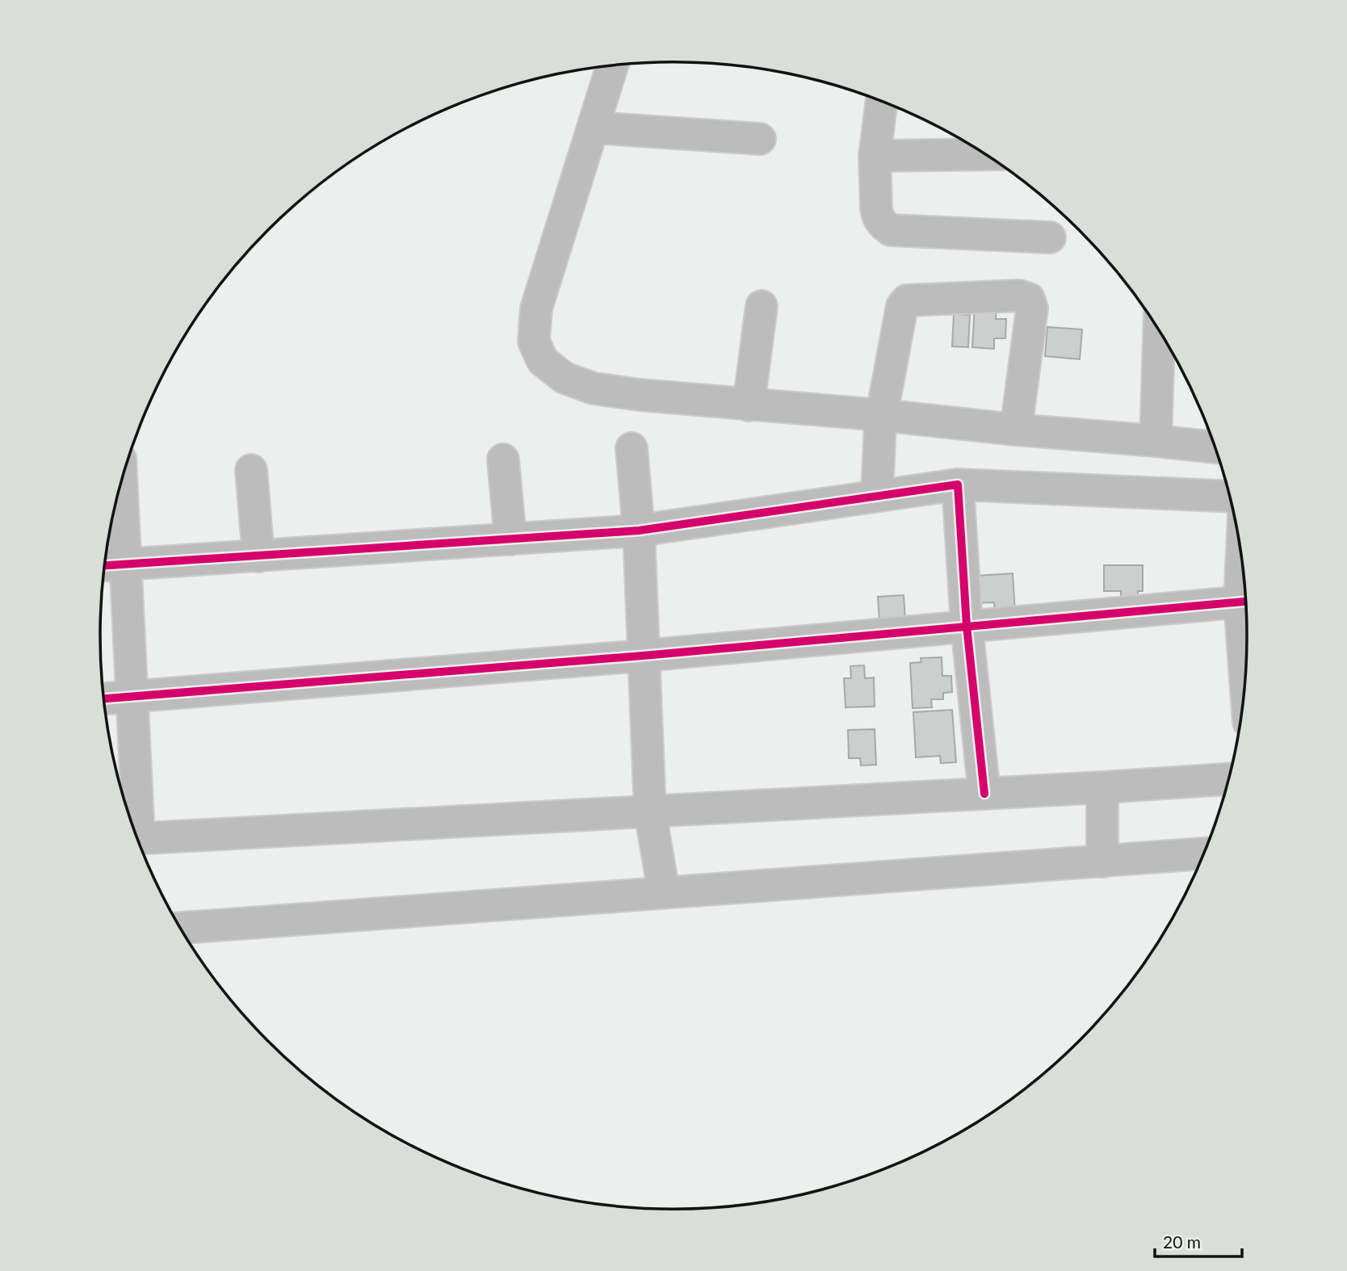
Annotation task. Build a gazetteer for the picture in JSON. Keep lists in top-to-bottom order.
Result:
{
  "scale_bar": "20 m"
}
